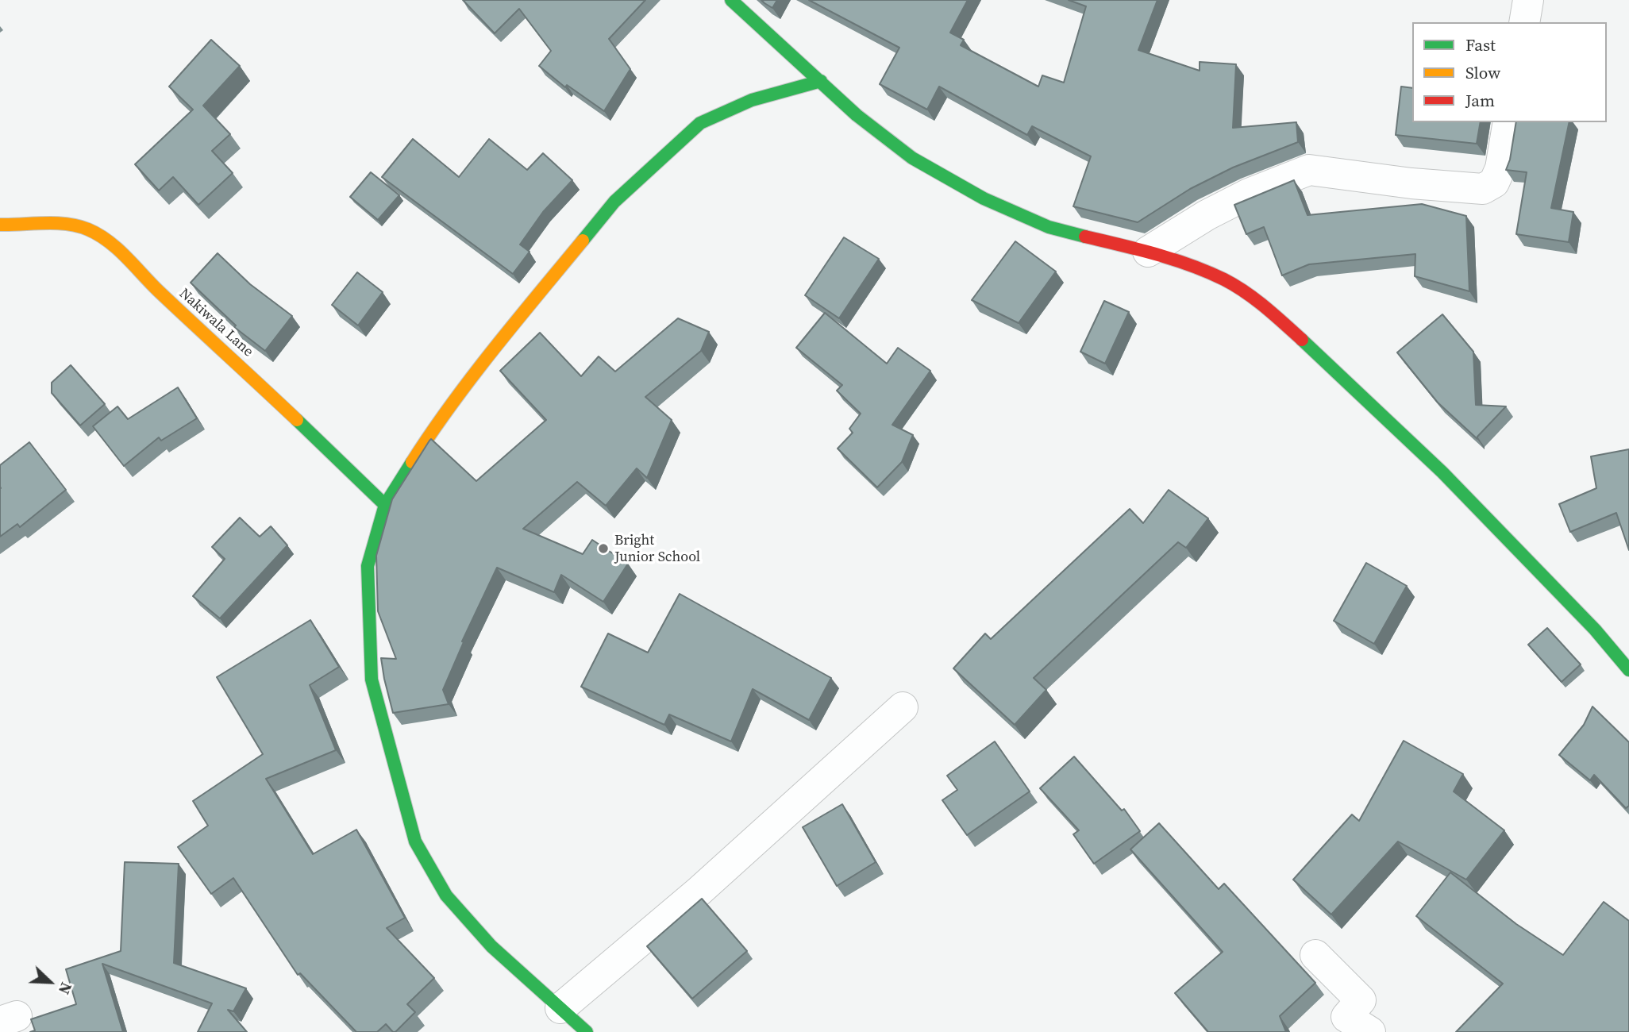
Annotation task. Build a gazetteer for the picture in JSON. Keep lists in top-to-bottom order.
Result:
{
  "streets": {
    "street": ["Nakiwala Lane"]
  },
  "places": ["Bright Junior School"],
  "legend": ["Fast", "Slow", "Jam"],
  "north": "bottom right"
}
